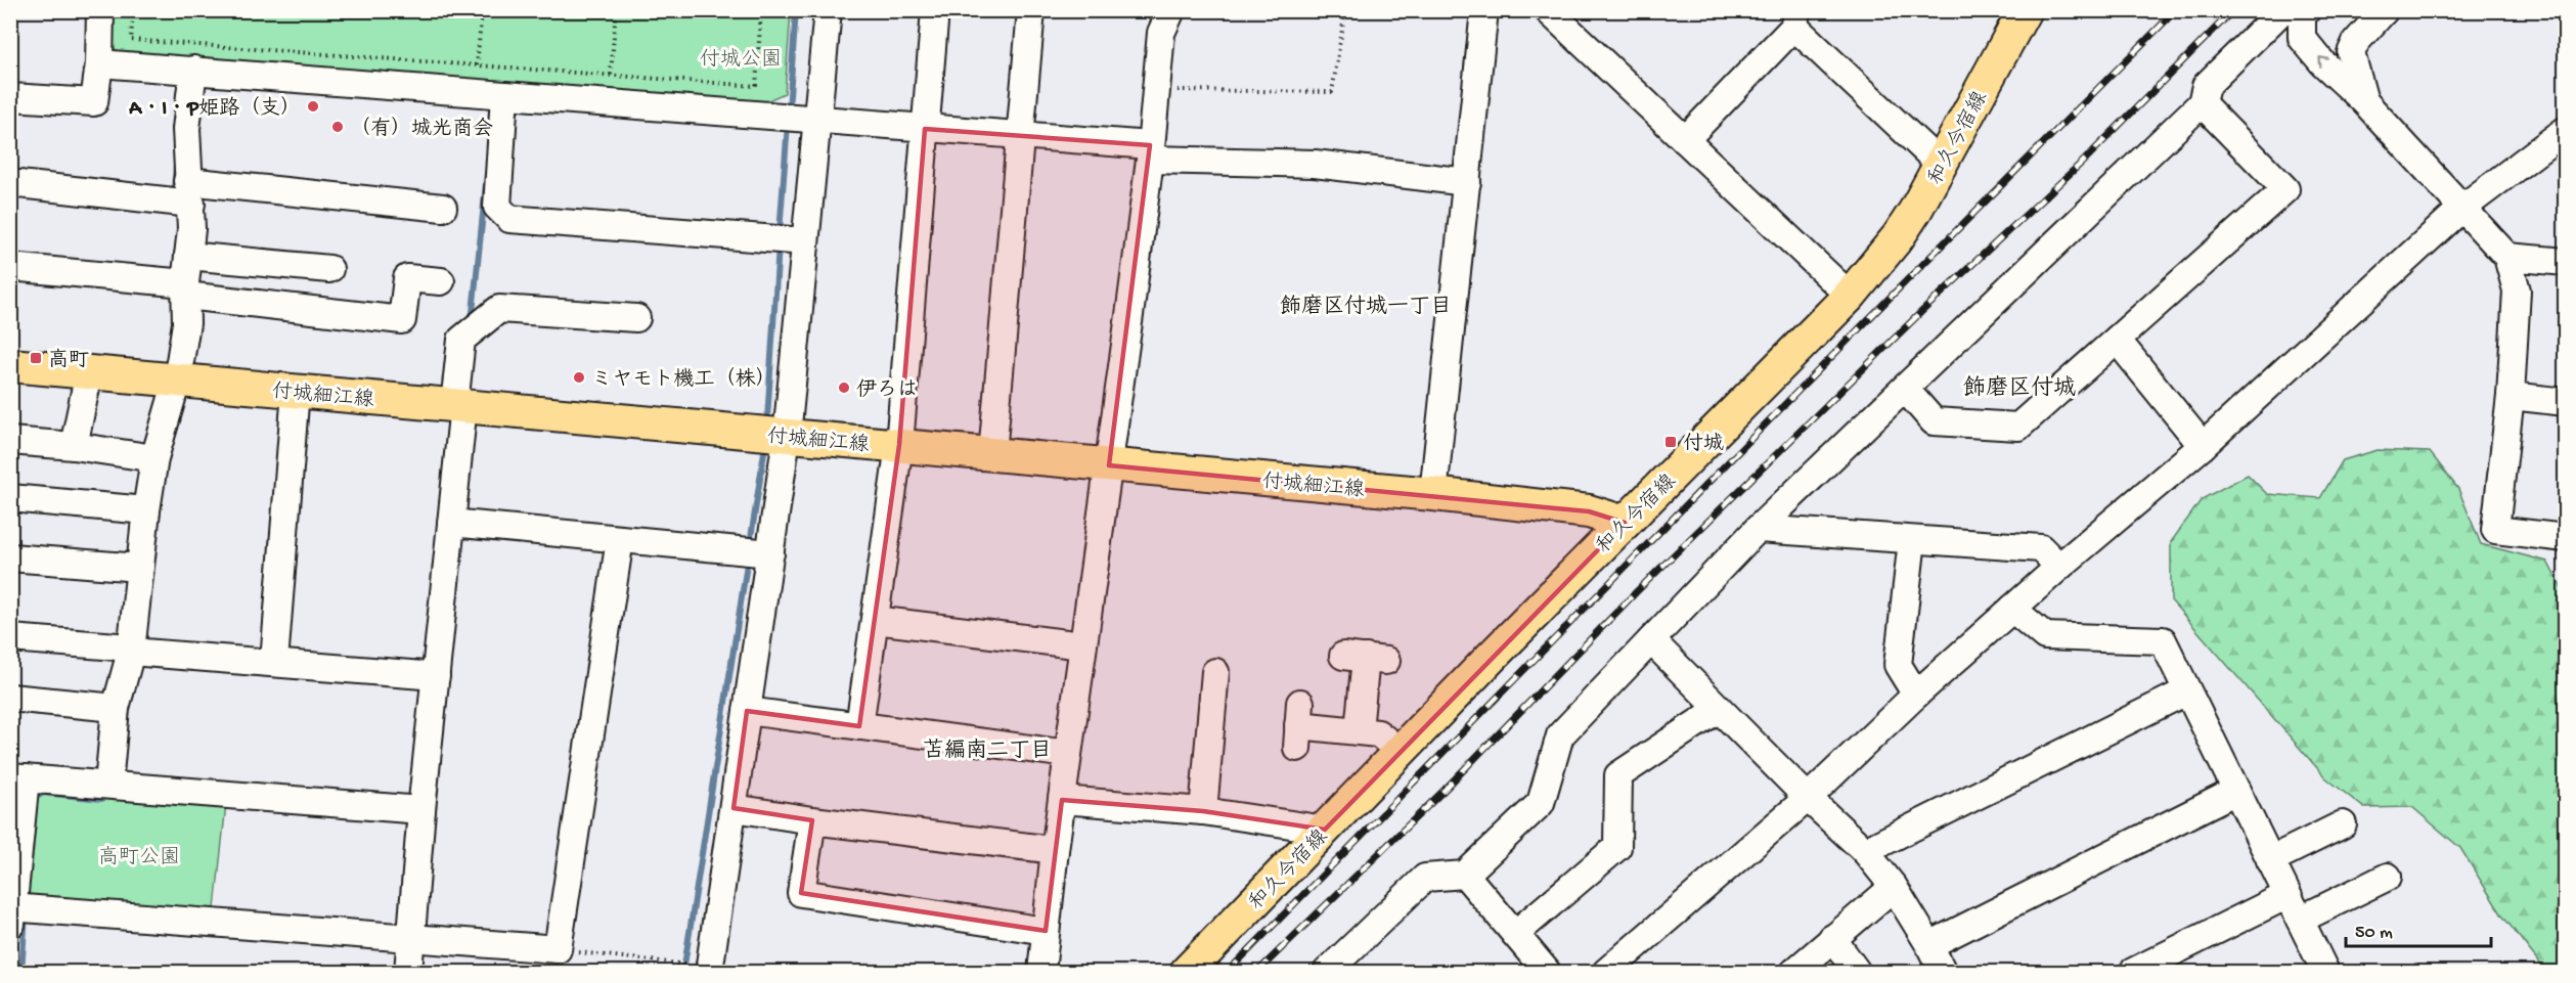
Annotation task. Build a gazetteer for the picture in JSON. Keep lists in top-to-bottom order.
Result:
{
  "streets": {
    "main road": ["和久今宿線", "付城細江線"]
  },
  "crossings": [
    ["和久今宿線", "付城細江線"]
  ],
  "districts": ["飾磨区付城一丁目", "飾磨区付城", "苫編南二丁目"],
  "parks": ["付城公園", "高町公園"],
  "places": {
    "other": [
      "A・I・P姫路（支）",
      "（有）城光商会",
      "ミヤモト機工（株）",
      "伊ろは"
    ],
    "transit": ["高町", "付城"]
  },
  "scale_bar": "50 m"
}
